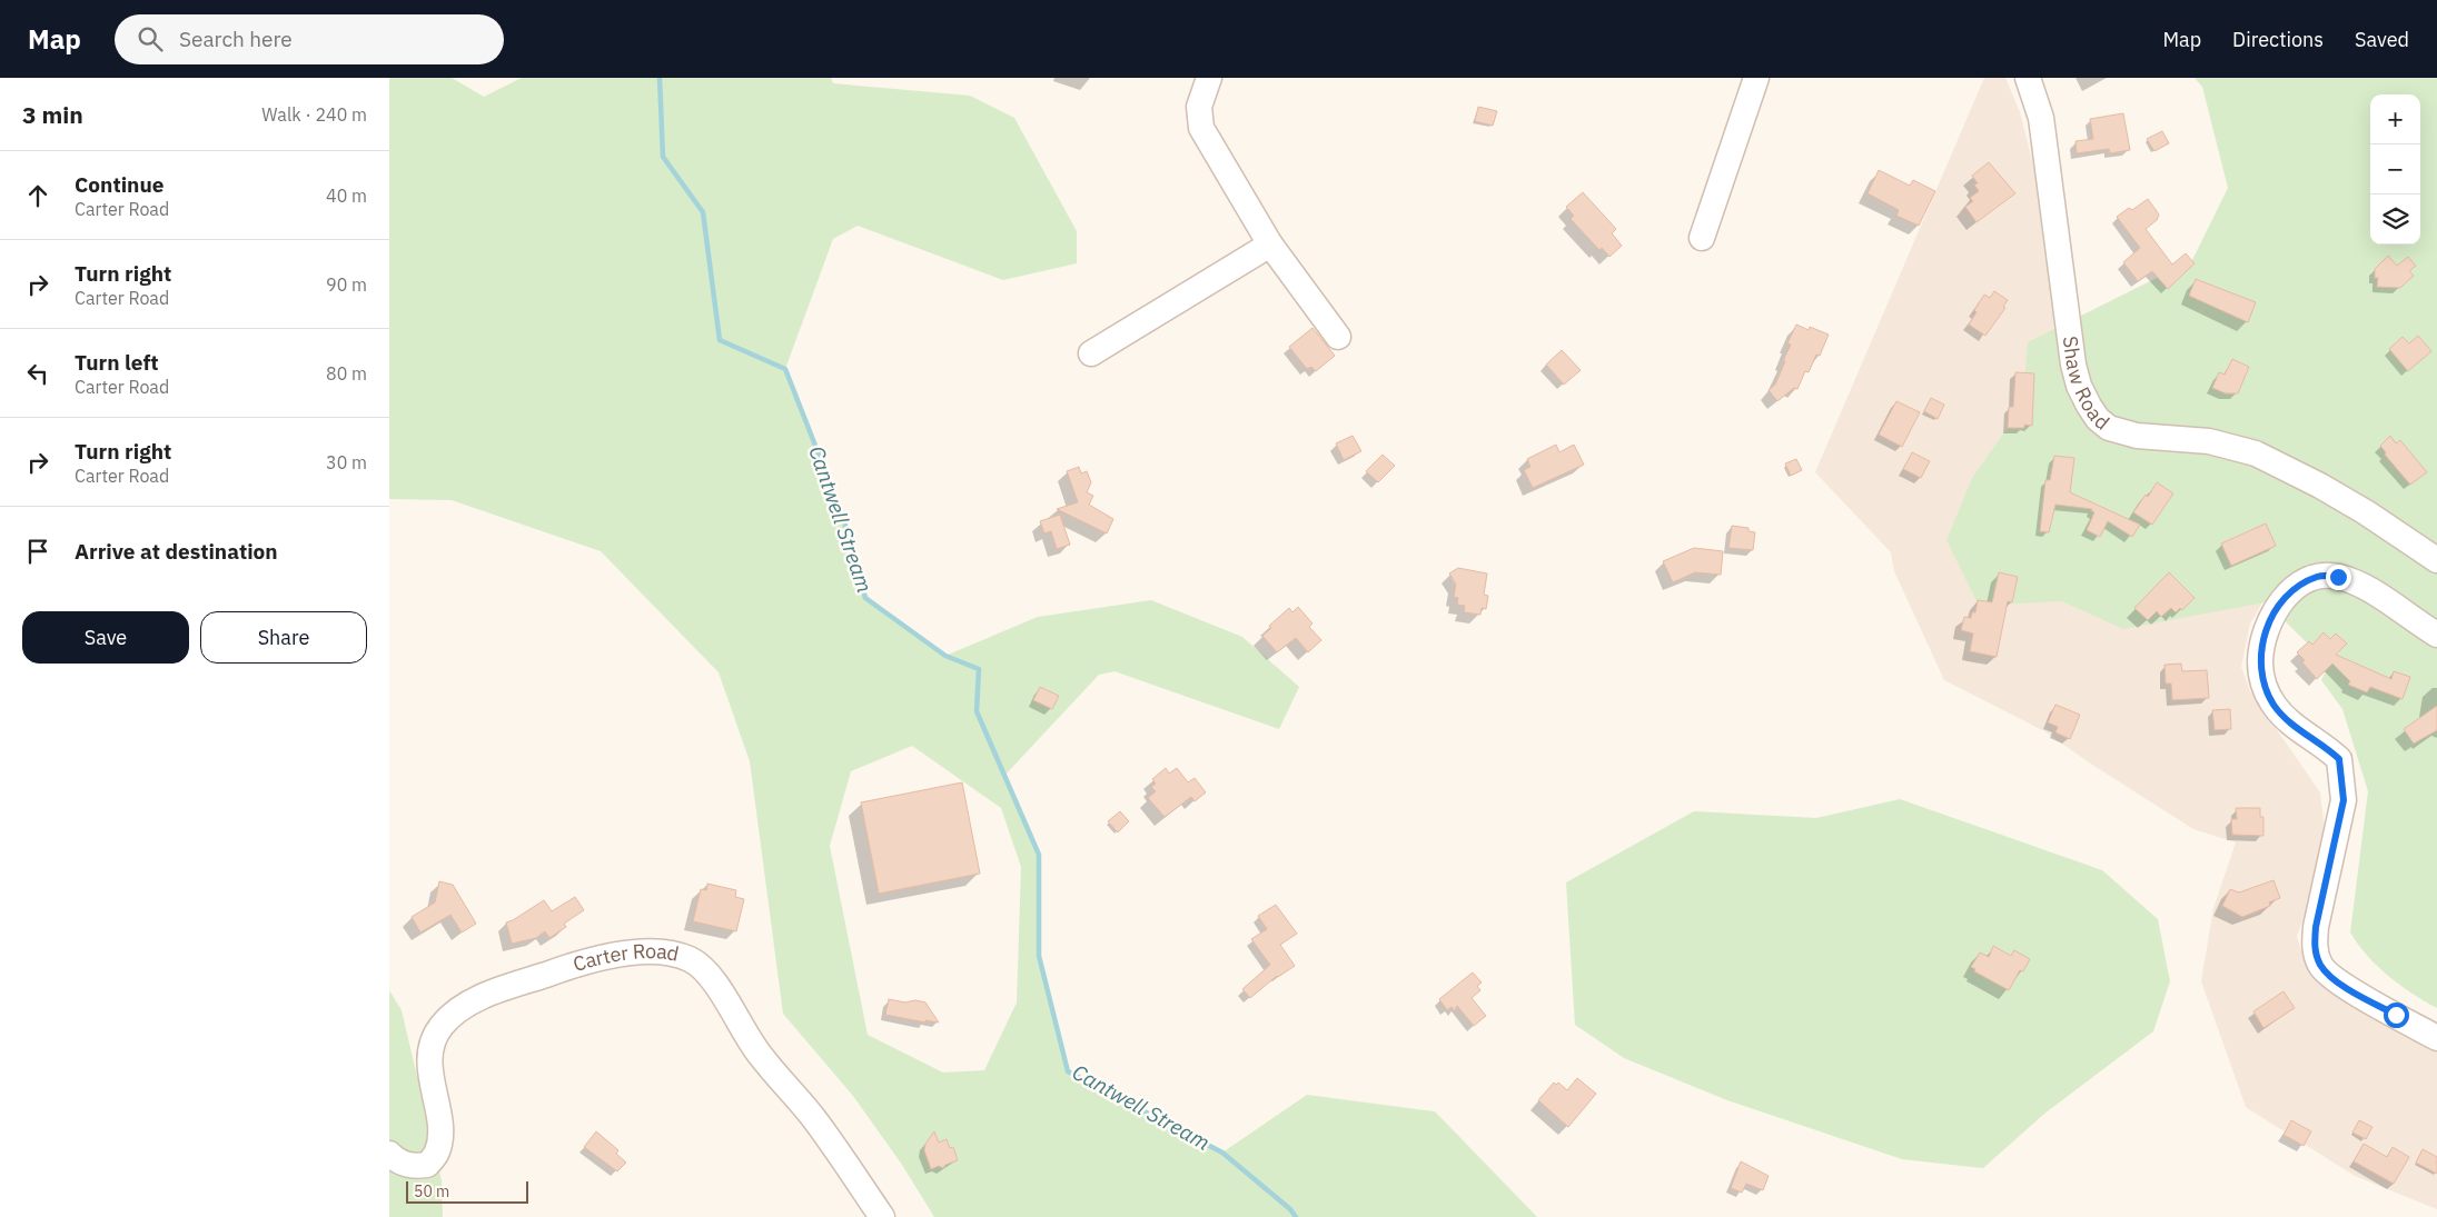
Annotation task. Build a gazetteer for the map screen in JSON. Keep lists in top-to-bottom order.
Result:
{
  "streets": {
    "street": ["Shaw Road", "Carter Road"]
  },
  "water": ["Cantwell Stream"],
  "scale_bar": "50 m",
  "page": {
    "header": "Map",
    "search": "Search here",
    "nav": ["Map", "Directions", "Saved"],
    "heading": ["3 min", "Walk · 240 m"],
    "map_buttons": ["+", "−"],
    "list": [
      ["Continue", "Carter Road", "40 m"],
      ["Turn right", "Carter Road", "90 m"],
      ["Turn left", "Carter Road", "80 m"],
      ["Turn right", "Carter Road", "30 m"],
      "Arrive at destination"
    ],
    "buttons": ["Save", "Share"],
    "scale": "50 m"
  }
}
